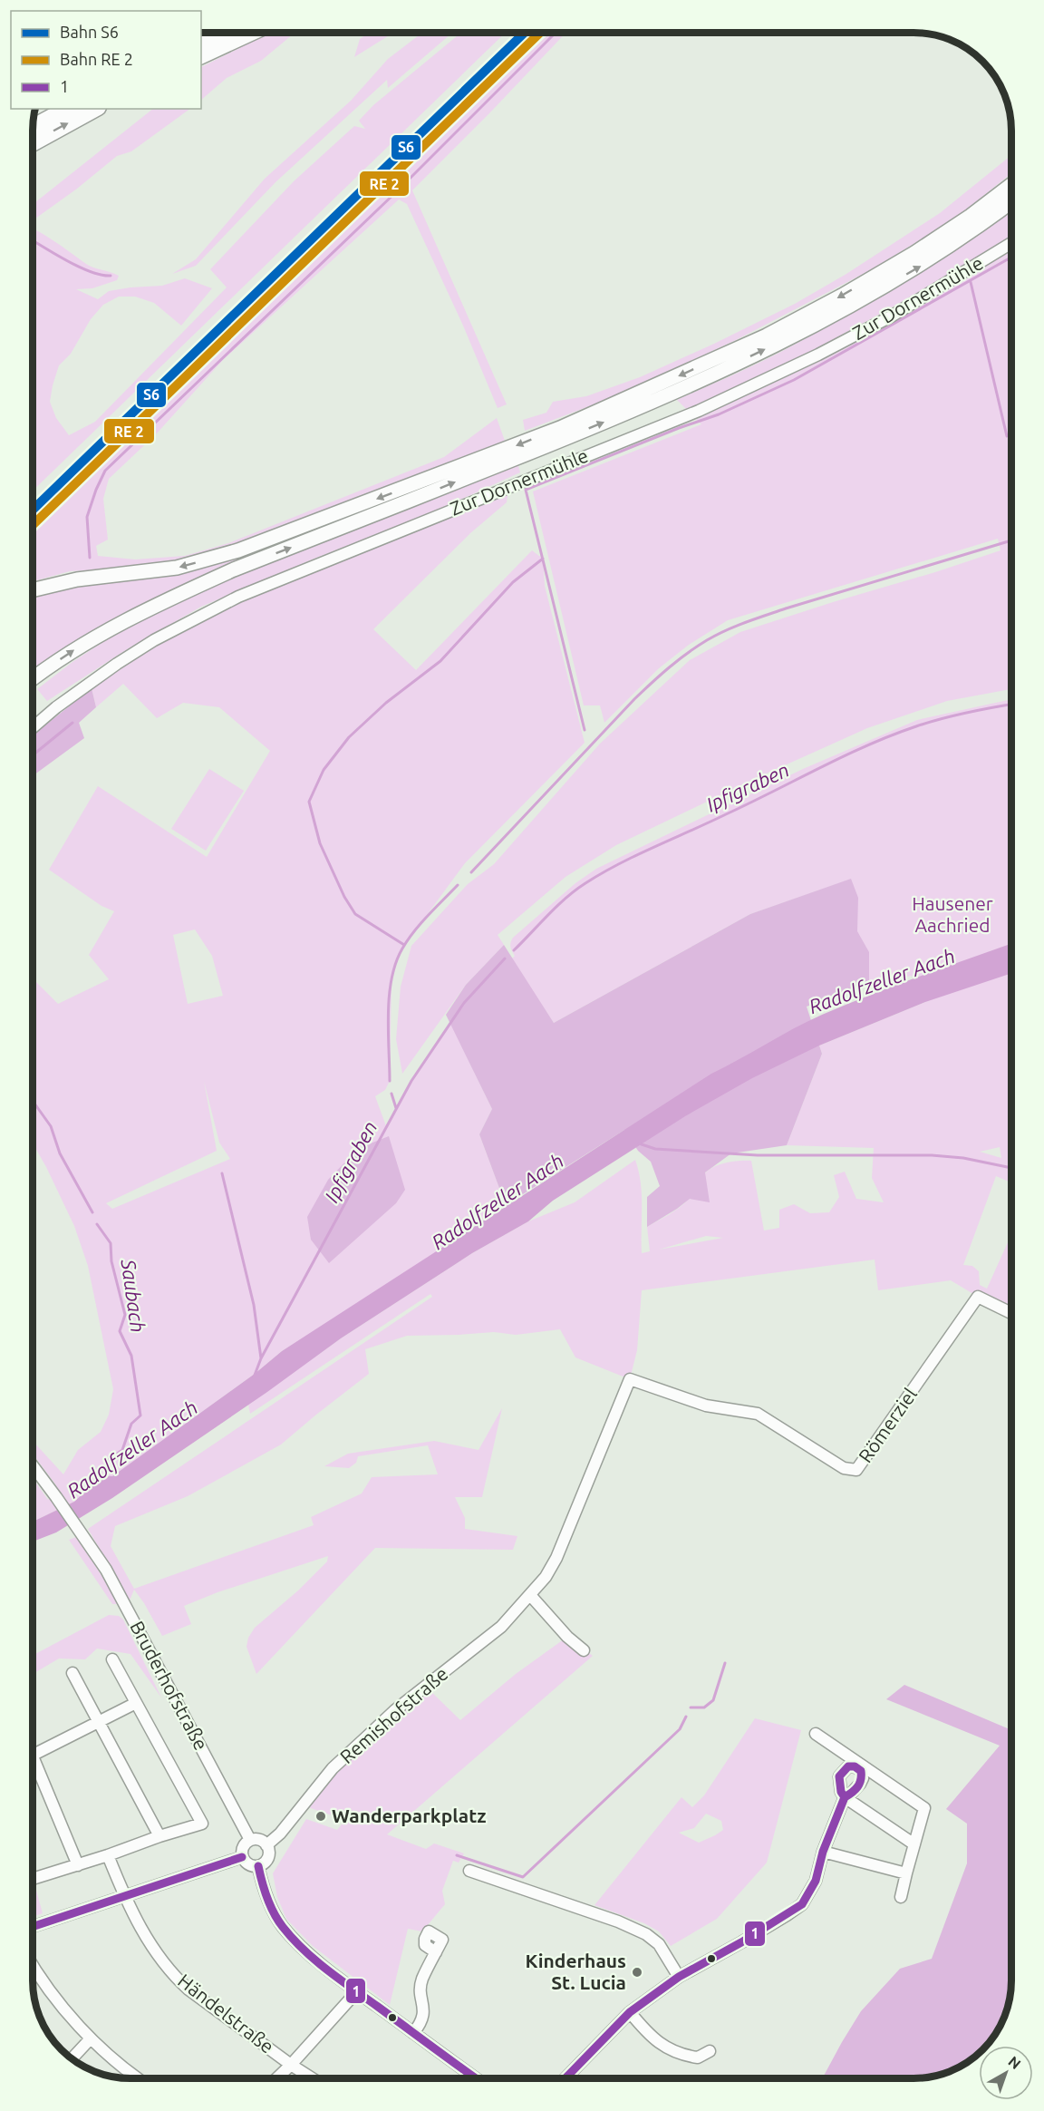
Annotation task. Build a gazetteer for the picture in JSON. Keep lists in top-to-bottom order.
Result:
{
  "streets": {
    "street": [
      "Zur Dornermühle",
      "Römerziel",
      "Bruderhofstraße",
      "Remishofstraße",
      "Händelstraße"
    ]
  },
  "crossings": [
    ["Römerziel", "Remishofstraße"],
    ["Bruderhofstraße", "Remishofstraße"]
  ],
  "water": ["Ipfigraben", "Radolfzeller Aach", "Saubach"],
  "parks": ["Hausener Aachried"],
  "places": ["Wanderparkplatz", "Kinderhaus St. Lucia"],
  "lines": ["rail line S6", "transit line 1"],
  "legend": ["Bahn S6", "Bahn RE 2", "1"],
  "north": "top right"
}
